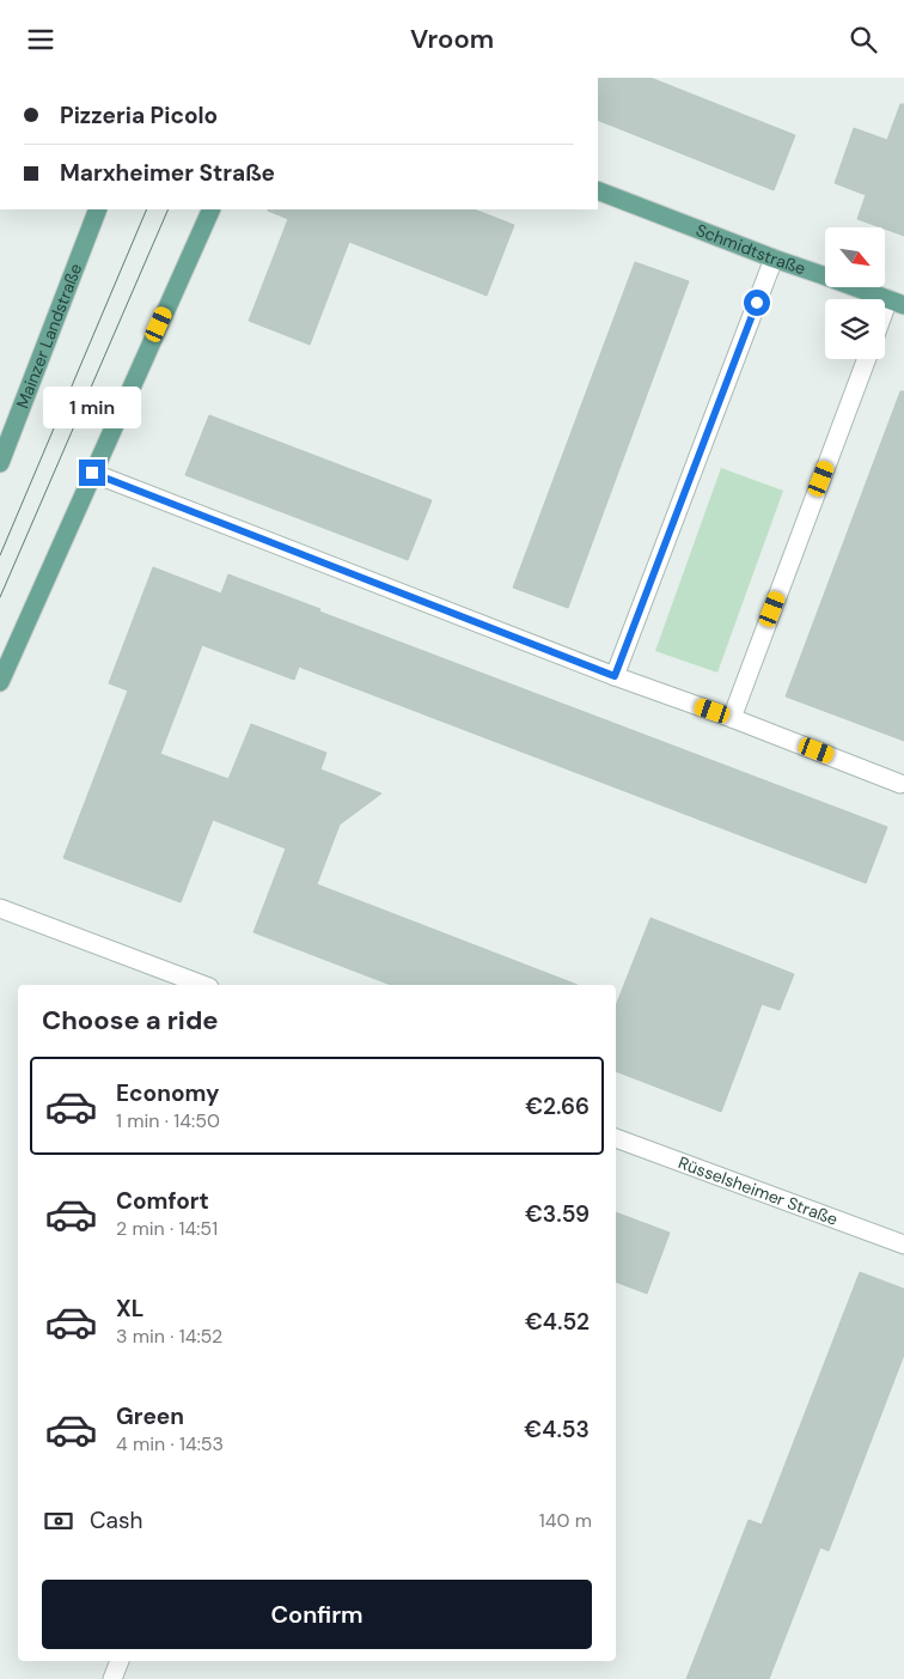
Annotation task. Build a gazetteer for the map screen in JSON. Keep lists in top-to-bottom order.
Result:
{
  "streets": {
    "main road": ["Schmidtstraße", "Mainzer Landstraße"],
    "street": ["Rüsselsheimer Straße"]
  },
  "north": "bottom right",
  "page": {
    "header": "Vroom",
    "banner": ["Pizzeria Picolo", "Marxheimer Straße"],
    "bubble": "1 min",
    "heading": "Choose a ride",
    "list": [
      {
        "name": "Economy",
        "note": "1 min · 14:50",
        "value": "€2.66"
      },
      {
        "name": "Comfort",
        "note": "2 min · 14:51",
        "value": "€3.59"
      },
      {
        "name": "XL",
        "note": "3 min · 14:52",
        "value": "€4.52"
      },
      {
        "name": "Green",
        "note": "4 min · 14:53",
        "value": "€4.53"
      }
    ],
    "pay": ["Cash", "140 m"],
    "buttons": "Confirm"
  }
}
